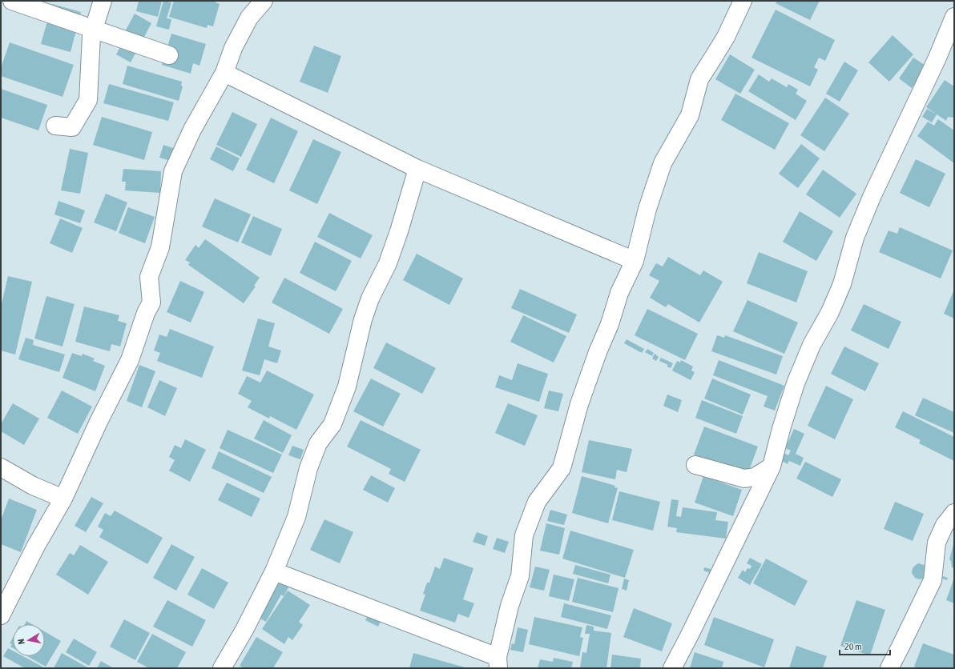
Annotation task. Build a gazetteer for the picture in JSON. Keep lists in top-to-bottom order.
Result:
{
  "scale_bar": "20 m",
  "north": "left"
}
